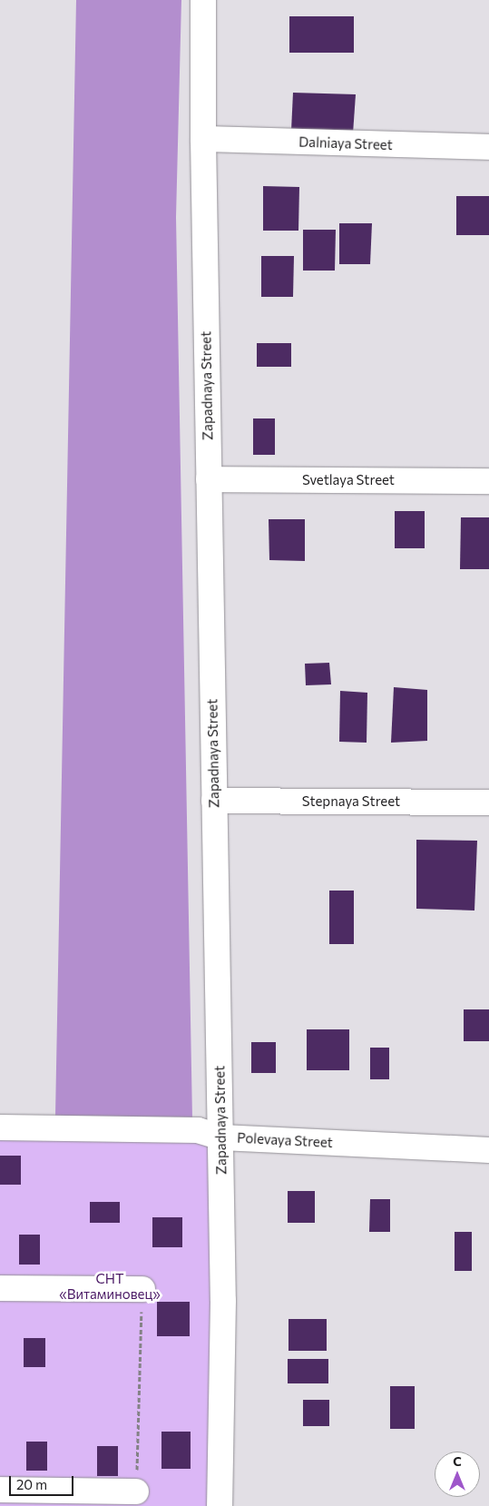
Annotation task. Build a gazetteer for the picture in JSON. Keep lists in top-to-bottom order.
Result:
{
  "streets": {
    "street": [
      "Dalniaya Street",
      "Zapadnaya Street",
      "Svetlaya Street",
      "Stepnaya Street",
      "Polevaya Street"
    ]
  },
  "crossings": [
    ["Dalniaya Street", "Zapadnaya Street"],
    ["Zapadnaya Street", "Svetlaya Street"],
    ["Zapadnaya Street", "Stepnaya Street"],
    ["Zapadnaya Street", "Polevaya Street"]
  ],
  "parks": ["СНТ «Витаминовец»"],
  "scale_bar": "20 m",
  "north": "top"
}
